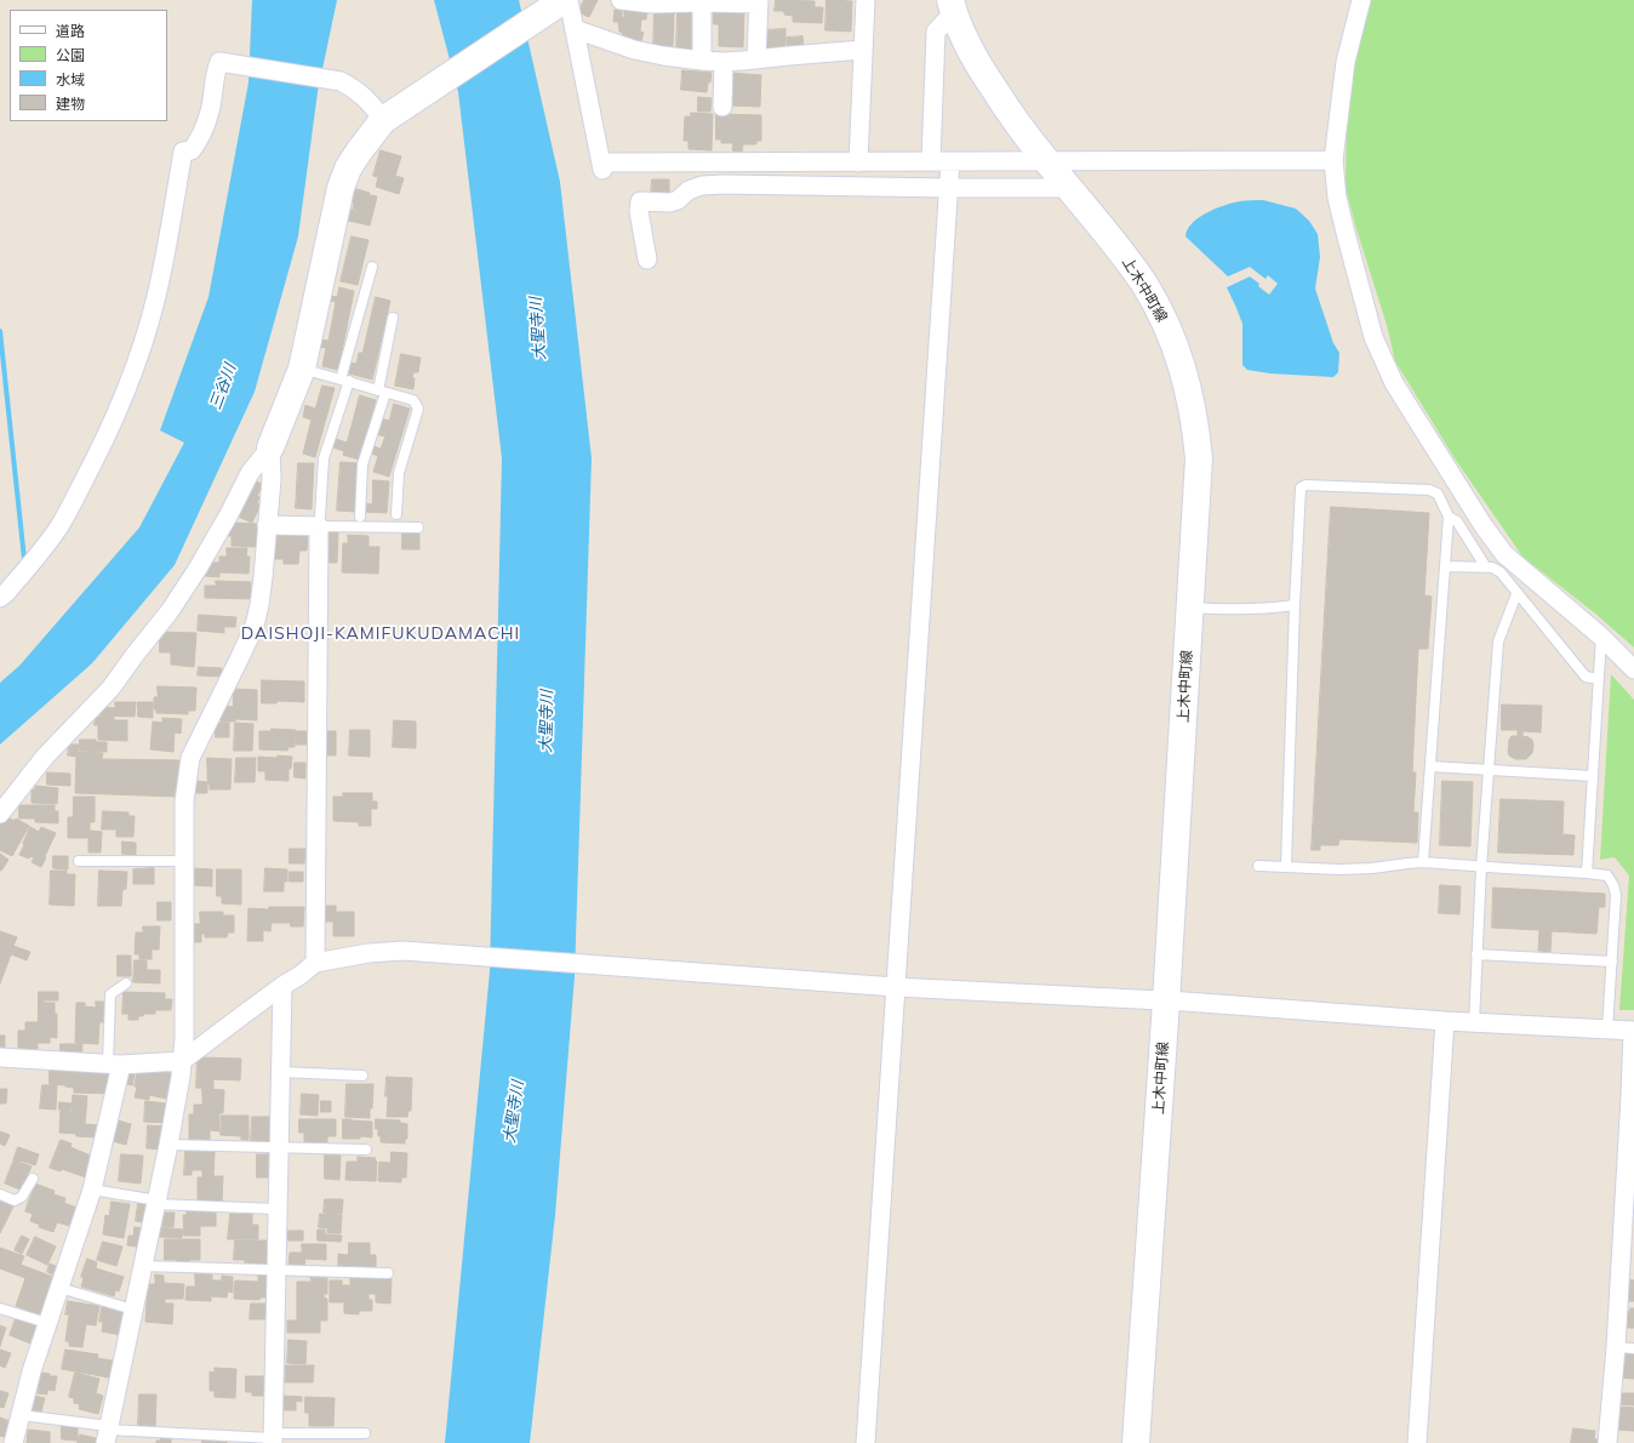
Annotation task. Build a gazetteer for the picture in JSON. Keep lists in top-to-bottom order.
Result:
{
  "streets": {
    "main road": ["上木中町線"]
  },
  "districts": ["DAISHOJI-KAMIFUKUDAMACHI"],
  "water": ["大聖寺川", "三谷川"],
  "legend": [
    "道路",
    "公園",
    "水域",
    "建物"
  ]
}
